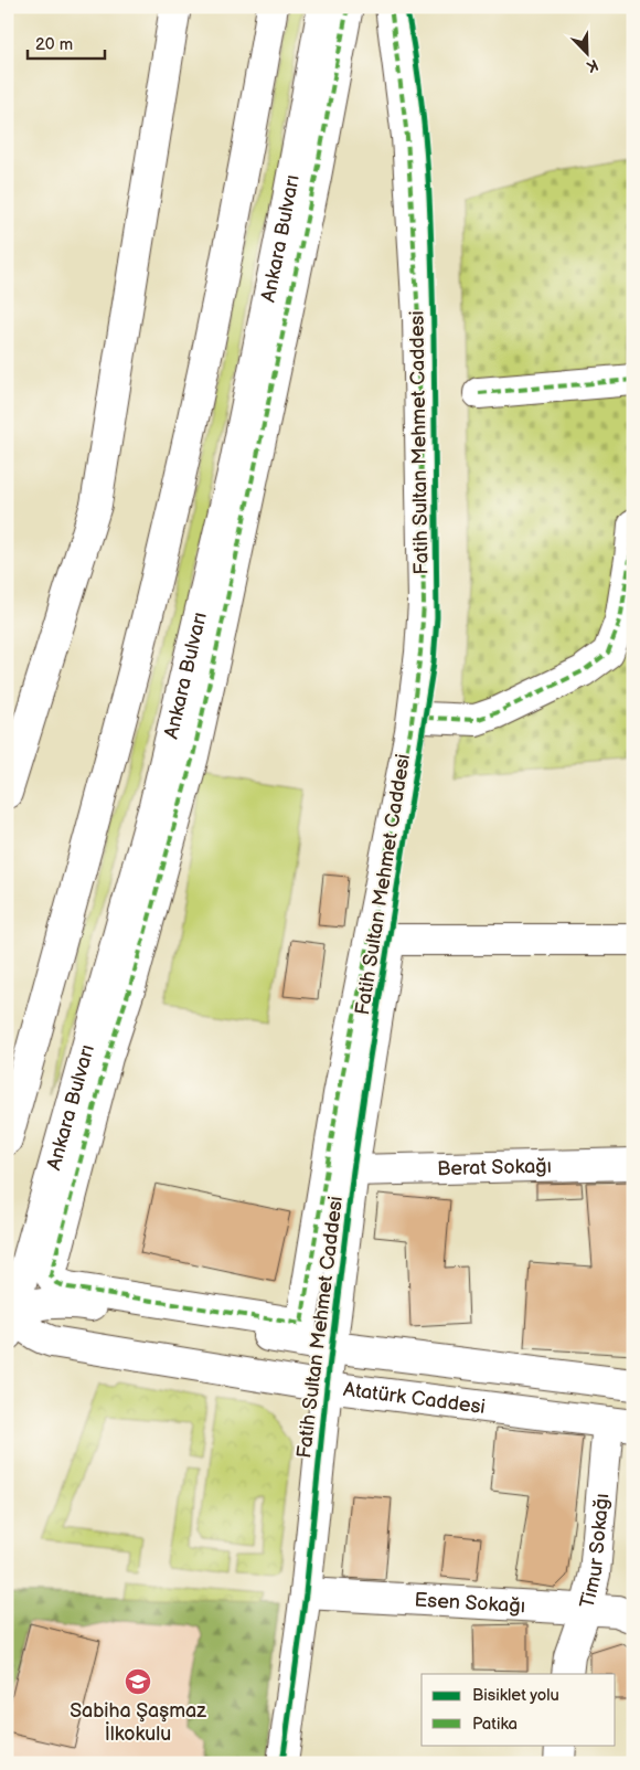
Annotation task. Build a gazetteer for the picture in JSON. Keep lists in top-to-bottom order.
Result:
{
  "streets": {
    "street": [
      "Ankara Bulvarı",
      "Fatih Sultan Mehmet Caddesi",
      "Berat Sokağı",
      "Atatürk Caddesi",
      "Timur Sokağı",
      "Esen Sokağı"
    ]
  },
  "crossings": [
    ["Ankara Bulvarı", "Atatürk Caddesi"],
    ["Fatih Sultan Mehmet Caddesi", "Berat Sokağı"],
    ["Fatih Sultan Mehmet Caddesi", "Atatürk Caddesi"],
    ["Fatih Sultan Mehmet Caddesi", "Esen Sokağı"],
    ["Atatürk Caddesi", "Timur Sokağı"],
    ["Timur Sokağı", "Esen Sokağı"]
  ],
  "places": {
    "school or university": ["Sabiha Şaşmaz İlkokulu"]
  },
  "legend": ["Bisiklet yolu", "Patika"],
  "scale_bar": "20 m",
  "north": "bottom right"
}
